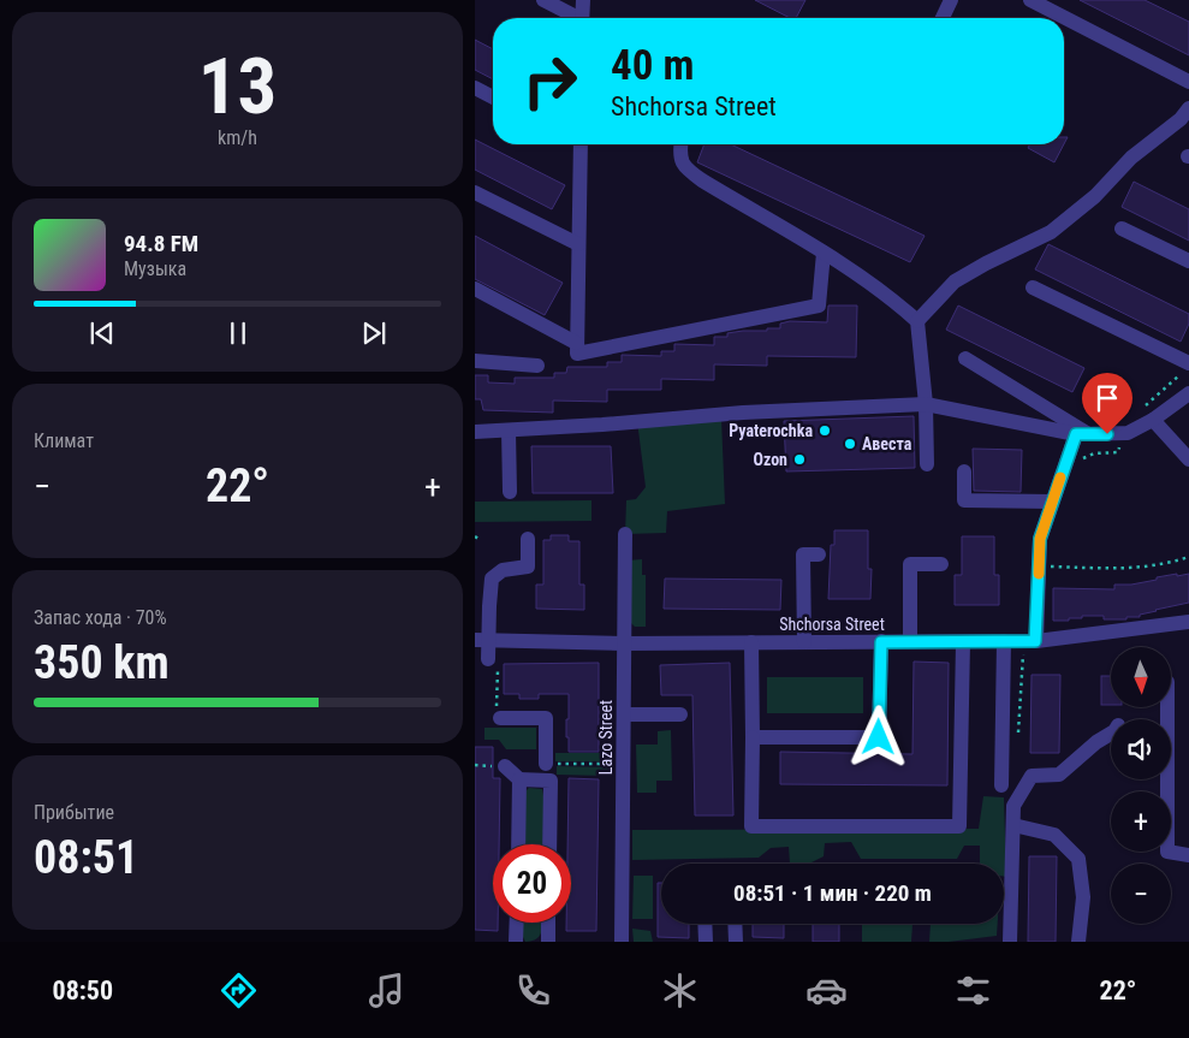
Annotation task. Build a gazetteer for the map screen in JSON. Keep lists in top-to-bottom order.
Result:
{
  "streets": {
    "street": ["Shchorsa Street", "Lazo Street"]
  },
  "crossings": [
    ["Shchorsa Street", "Lazo Street"]
  ],
  "places": ["Pyaterochka", "Авеста", "Ozon"],
  "north": "bottom",
  "page": {
    "tile": [
      ["13", "km/h"],
      "Климат",
      ["Запас хода · 70%", "350 km"],
      ["Прибытие", "08:51"]
    ],
    "turn": ["40 m", "Shchorsa Street"],
    "song": ["94.8 FM", "Музыка"],
    "heat": ["−", "22°", "+"],
    "map_buttons": ["+", "−"],
    "limit": "20",
    "trip": "08:51 · 1 мин · 220 m",
    "tabs": ["08:50", "22°"]
  }
}
